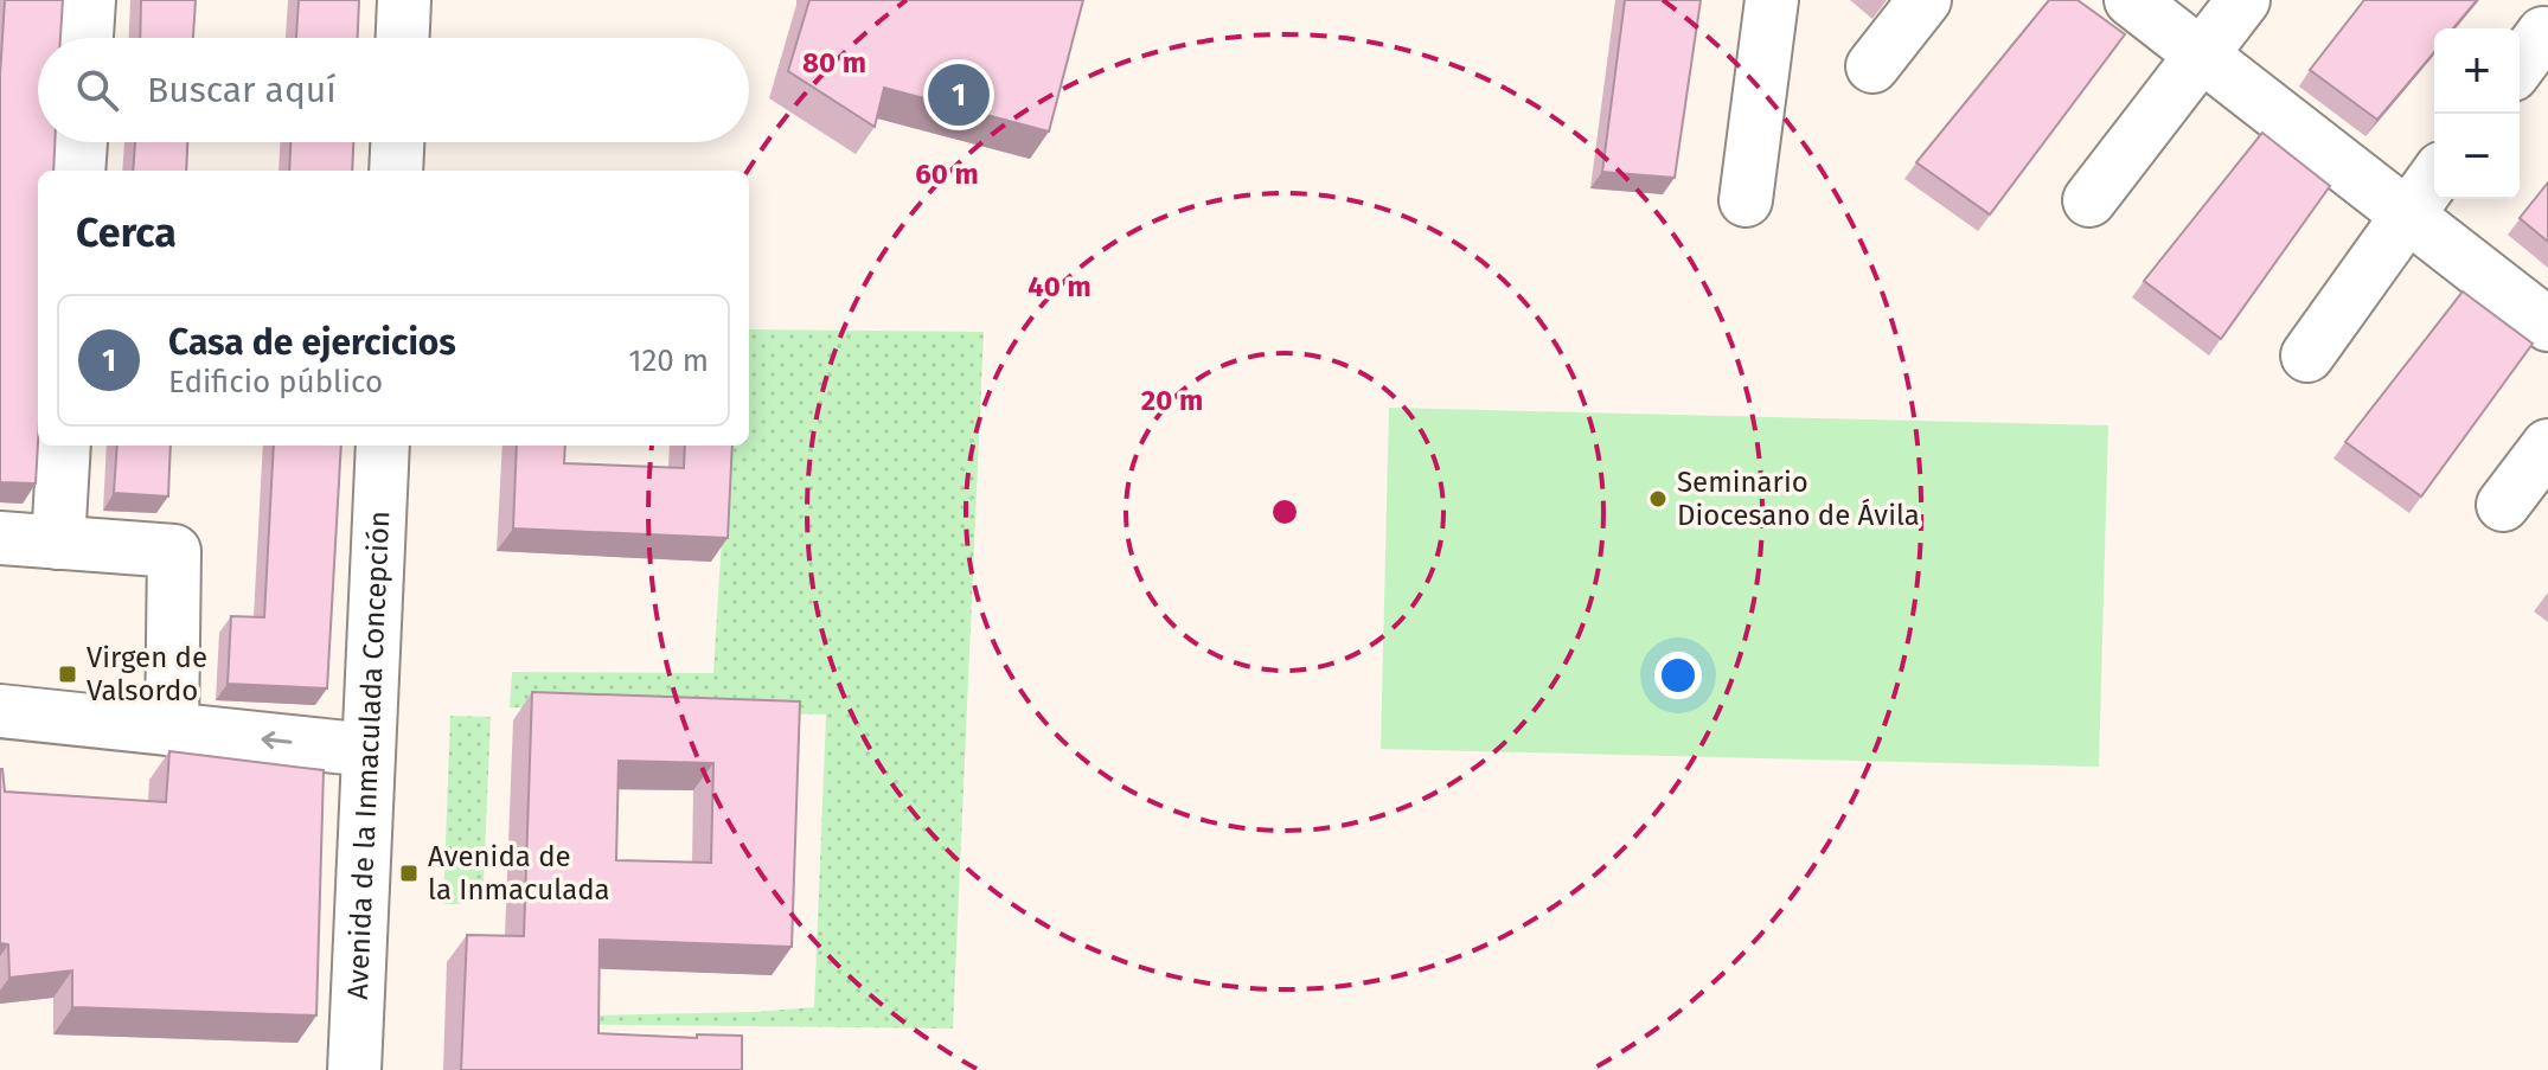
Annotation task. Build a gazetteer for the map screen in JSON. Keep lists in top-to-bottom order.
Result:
{
  "streets": {
    "street": ["Avenida de la Inmaculada Concepción"]
  },
  "places": {
    "other": ["Seminario Diocesano de Ávila"],
    "transit": ["Virgen de Valsordo", "Avenida de la Inmaculada"]
  },
  "page": {
    "map_buttons": ["+", "−"],
    "search": "Buscar aquí",
    "pins": "1",
    "heading": "Cerca",
    "list": [
      {
        "mark": "1",
        "name": "Casa de ejercicios",
        "note": "Edificio público",
        "value": "120 m"
      }
    ]
  },
  "rings": [
    "80 m",
    "60 m",
    "40 m",
    "20 m"
  ]
}
